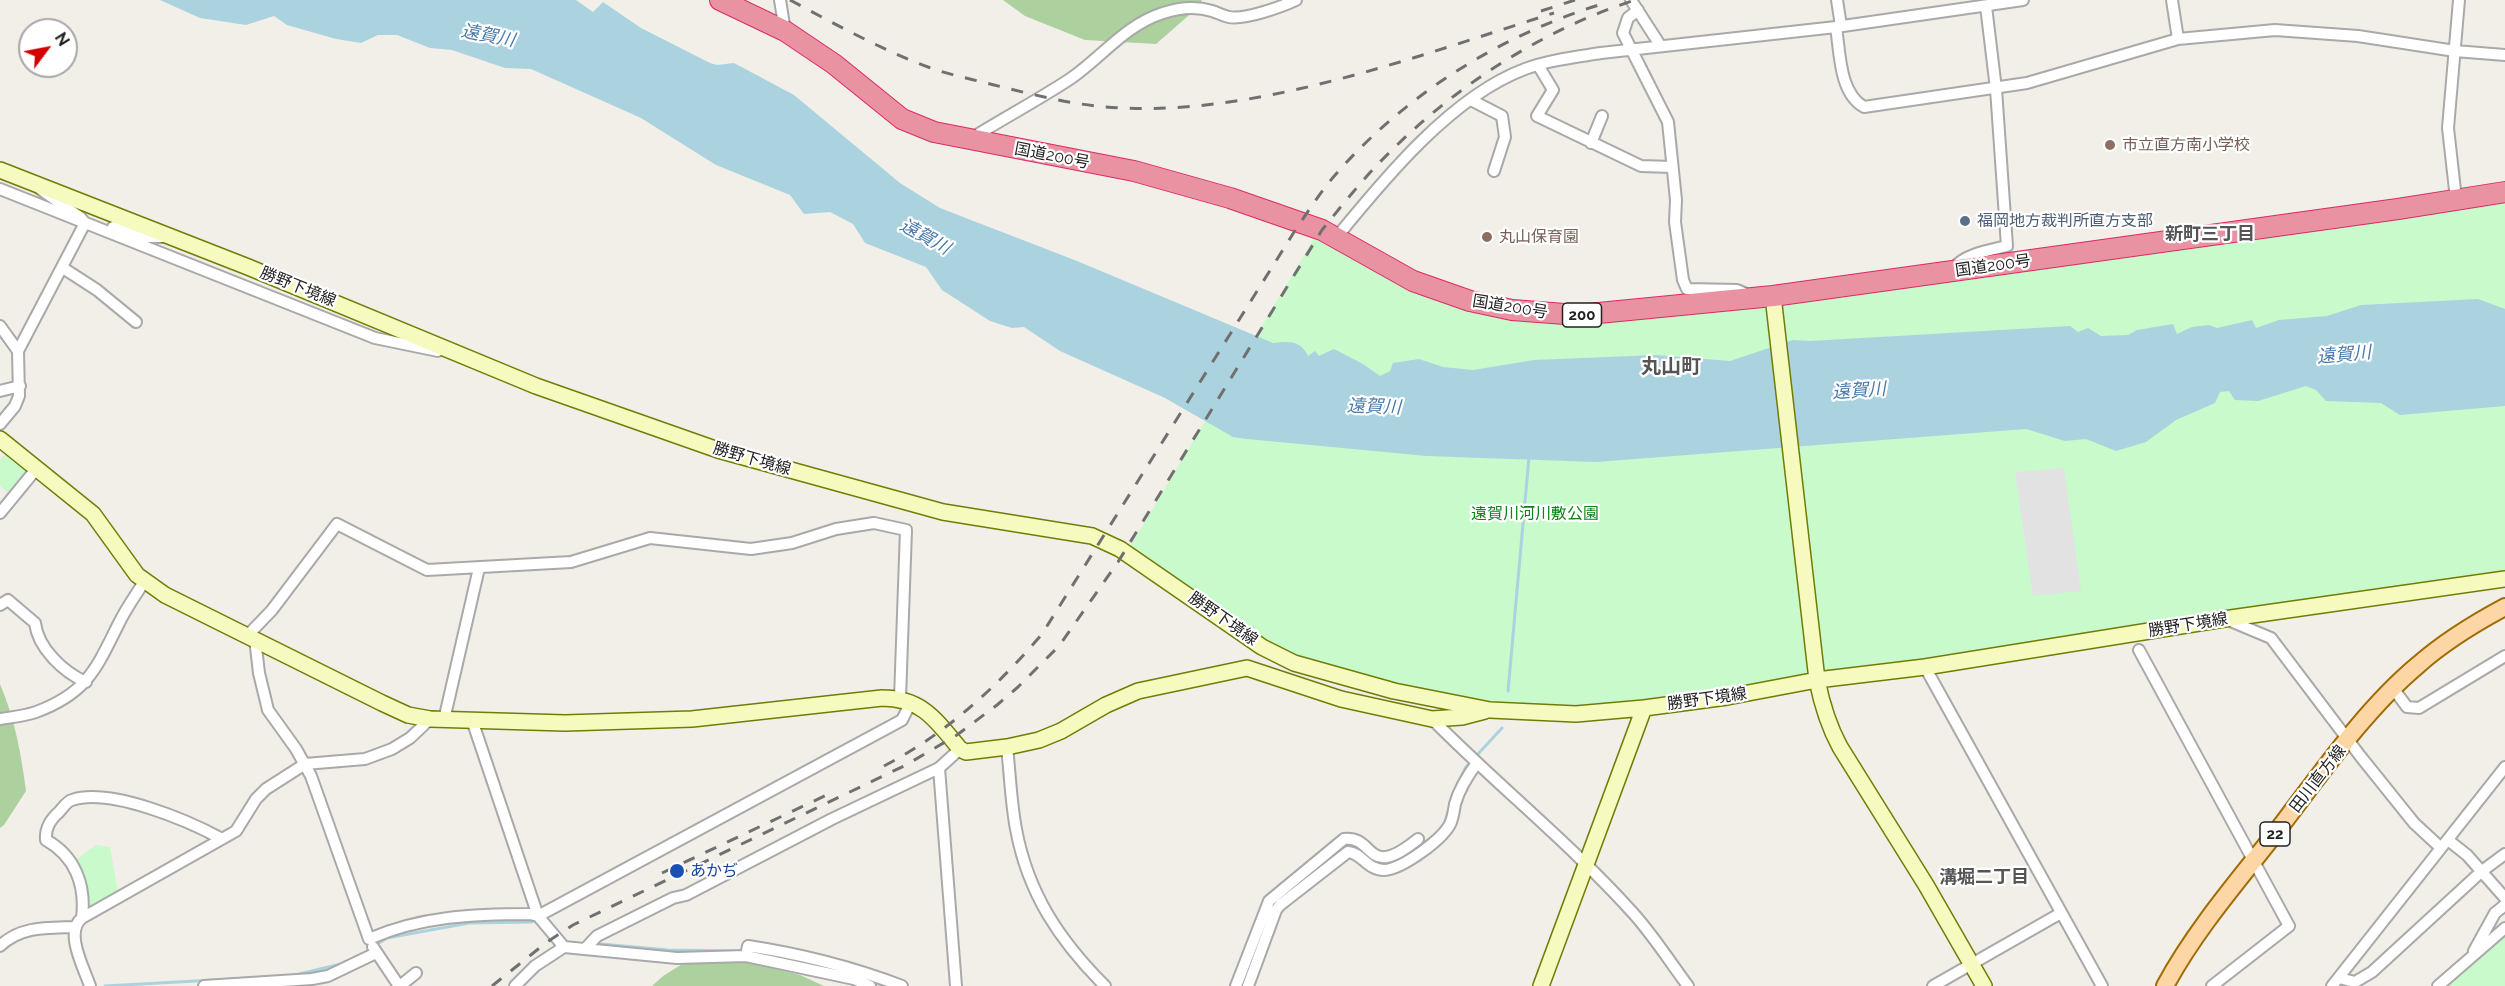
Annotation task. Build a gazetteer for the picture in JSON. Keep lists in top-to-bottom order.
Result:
{
  "streets": {
    "highway": ["国道200号", "200"],
    "main road": ["勝野下境線", "田川直方線", "22"]
  },
  "districts": ["新町三丁目", "丸山町", "溝堀二丁目"],
  "water": ["遠賀川"],
  "parks": ["遠賀川河川敷公園"],
  "places": [
    "市立直方南小学校",
    "福岡地方裁判所直方支部",
    "丸山保育園",
    "あかぢ"
  ],
  "north": "top right"
}
